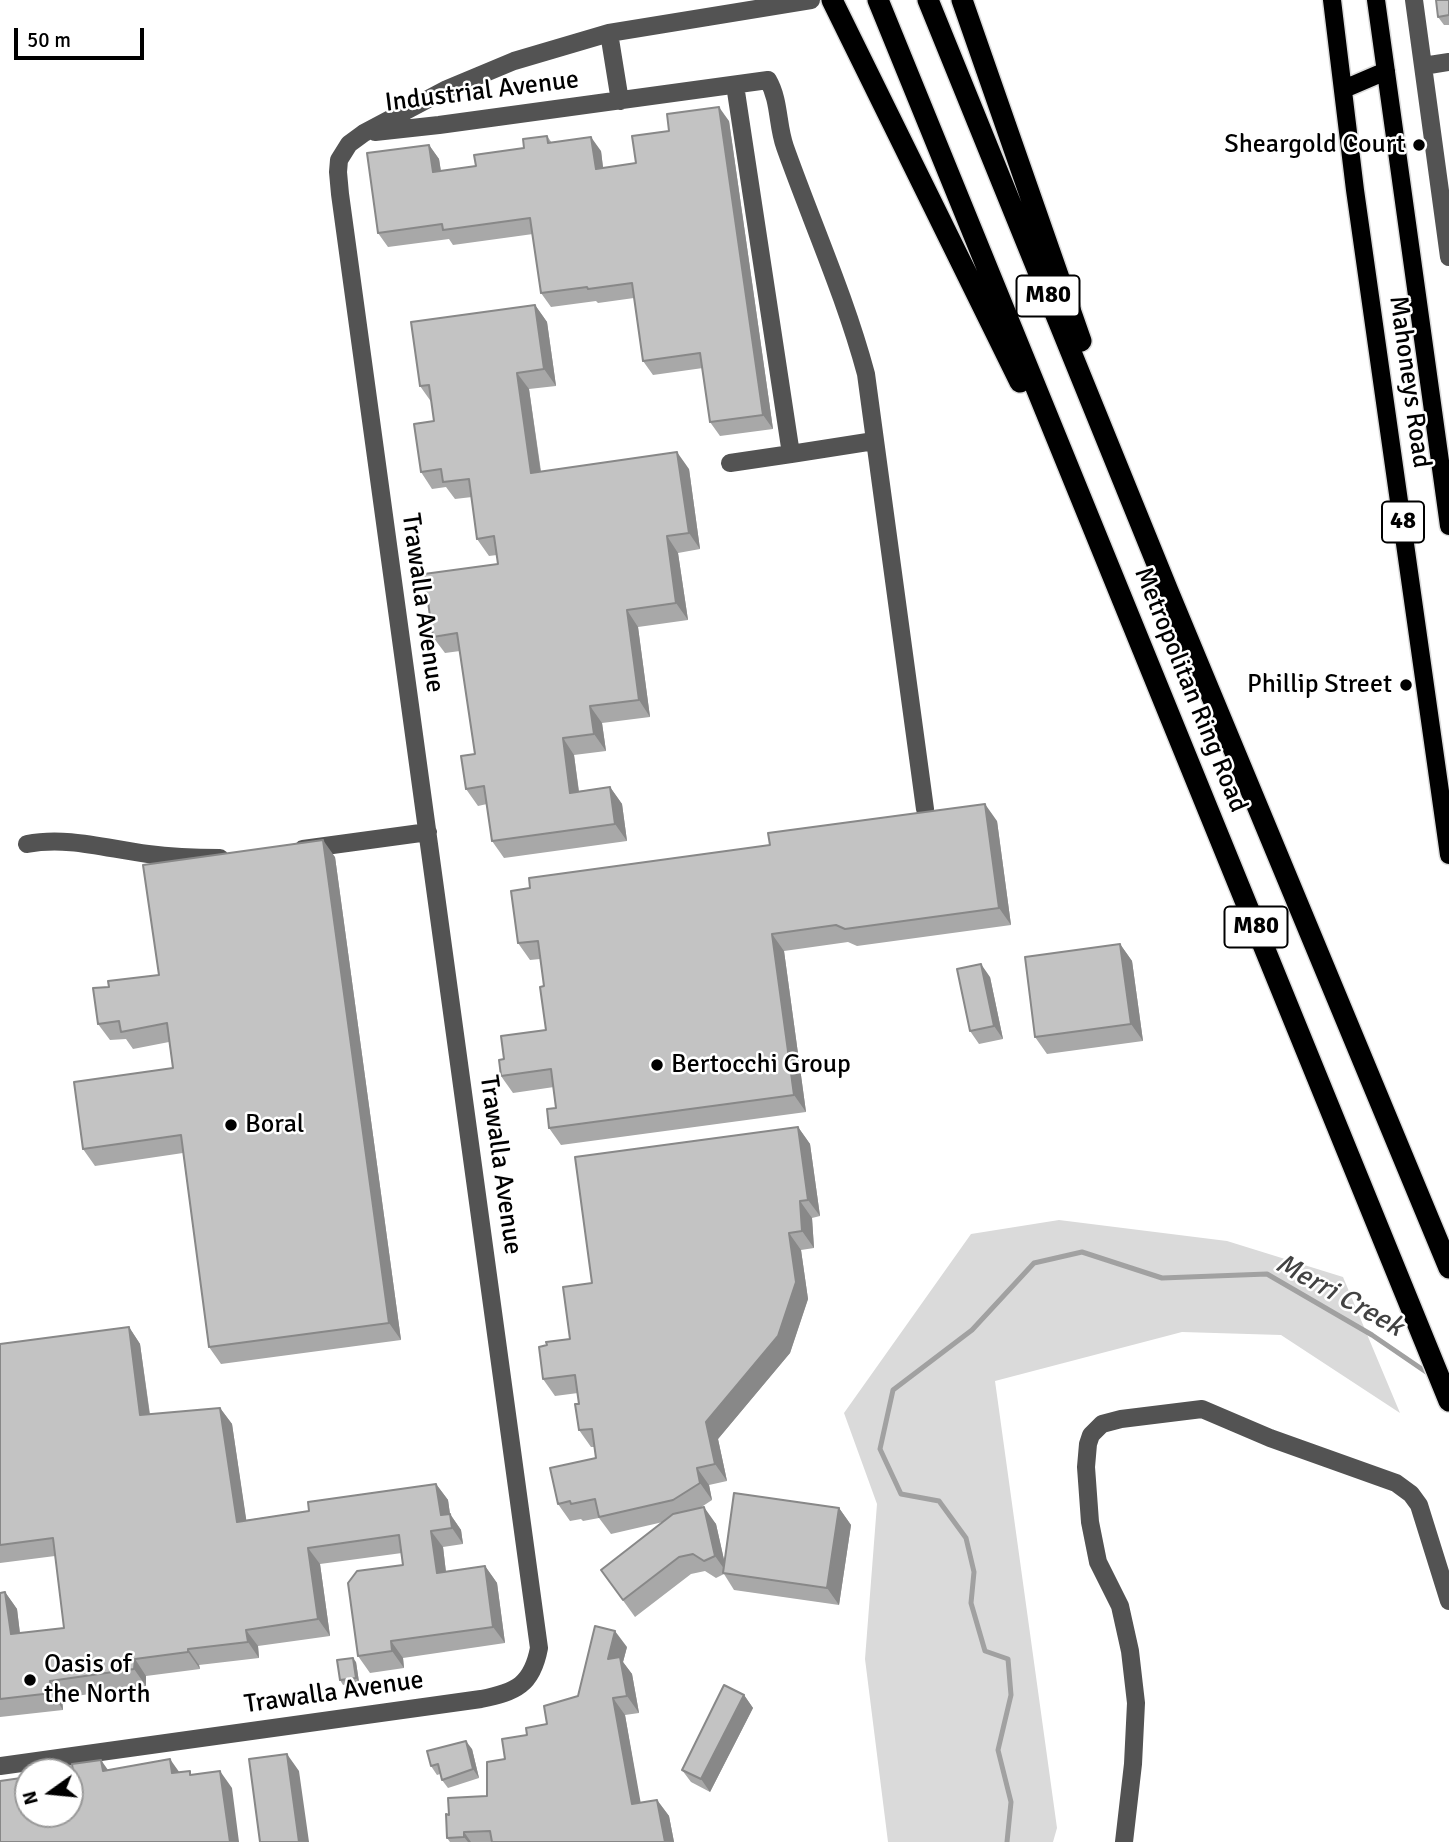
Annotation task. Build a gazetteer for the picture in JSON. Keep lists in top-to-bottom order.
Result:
{
  "streets": {
    "highway": ["M80", "Metropolitan Ring Road"],
    "main road": ["Mahoneys Road", "48"],
    "street": ["Industrial Avenue", "Trawalla Avenue"]
  },
  "crossings": [
    ["Industrial Avenue", "Trawalla Avenue"]
  ],
  "water": ["Merri Creek"],
  "places": [
    "Sheargold Court",
    "Phillip Street",
    "Bertocchi Group",
    "Boral",
    "Oasis of the North"
  ],
  "scale_bar": "50 m",
  "north": "left"
}
